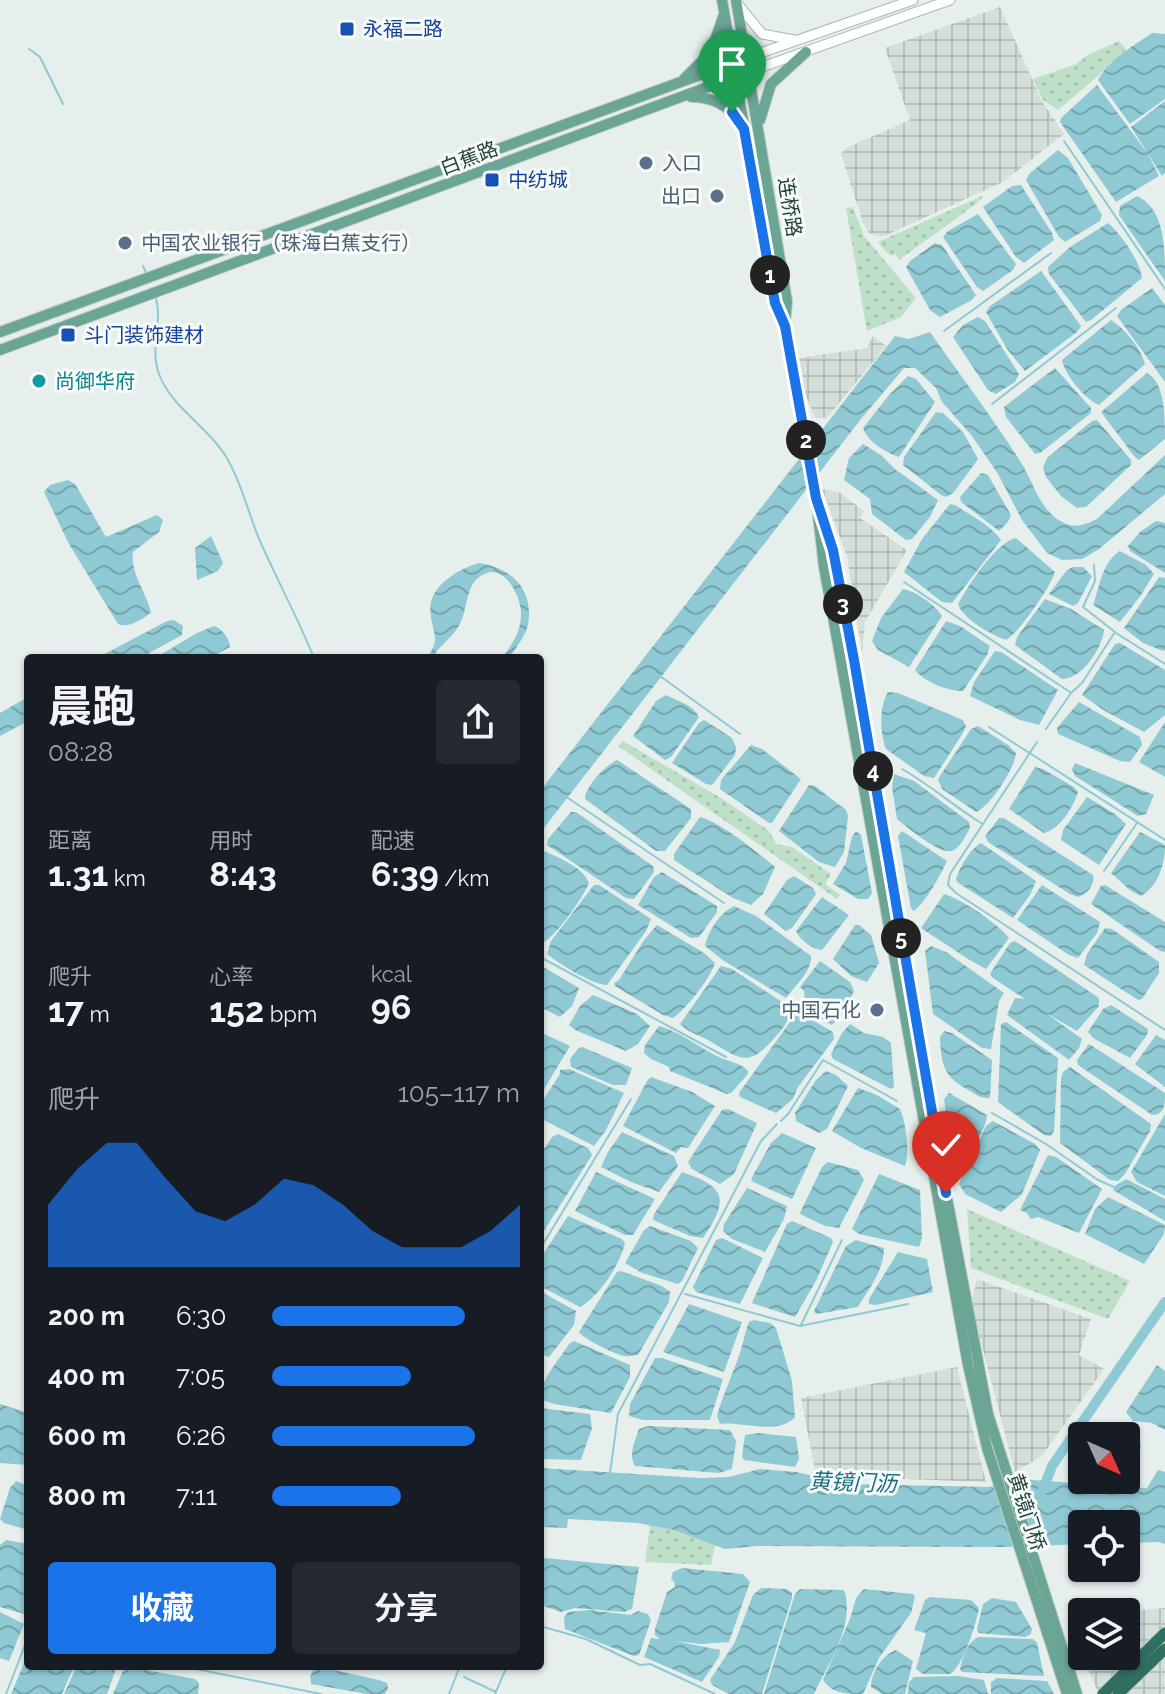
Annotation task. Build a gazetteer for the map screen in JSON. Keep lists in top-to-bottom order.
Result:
{
  "streets": {
    "main road": ["白蕉路", "连桥路", "黄镜门桥"]
  },
  "crossings": [
    ["白蕉路", "连桥路"]
  ],
  "water": ["黄镜门沥"],
  "places": {
    "transit": ["永福二路", "中纺城", "斗门装饰建材"],
    "other": [
      "入口",
      "出口",
      "中国农业银行（珠海白蕉支行）",
      "尚御华府",
      "中国石化"
    ]
  },
  "north": "bottom right",
  "page": {
    "pins": [
      "1",
      "2",
      "3",
      "4",
      "5"
    ],
    "heading": ["晨跑", "08:28"],
    "stats": [
      ["距离", "1.31 km"],
      ["用时", "8:43"],
      ["配速", "6:39 /km"],
      ["爬升", "17 m"],
      ["心率", "152 bpm"],
      ["kcal", "96"]
    ],
    "chart": ["爬升", "105–117 m"],
    "list": [
      {
        "name": "200 m",
        "note": "6:30"
      },
      {
        "name": "400 m",
        "note": "7:05"
      },
      {
        "name": "600 m",
        "note": "6:26"
      },
      {
        "name": "800 m",
        "note": "7:11"
      }
    ],
    "buttons": ["收藏", "分享"]
  }
}
